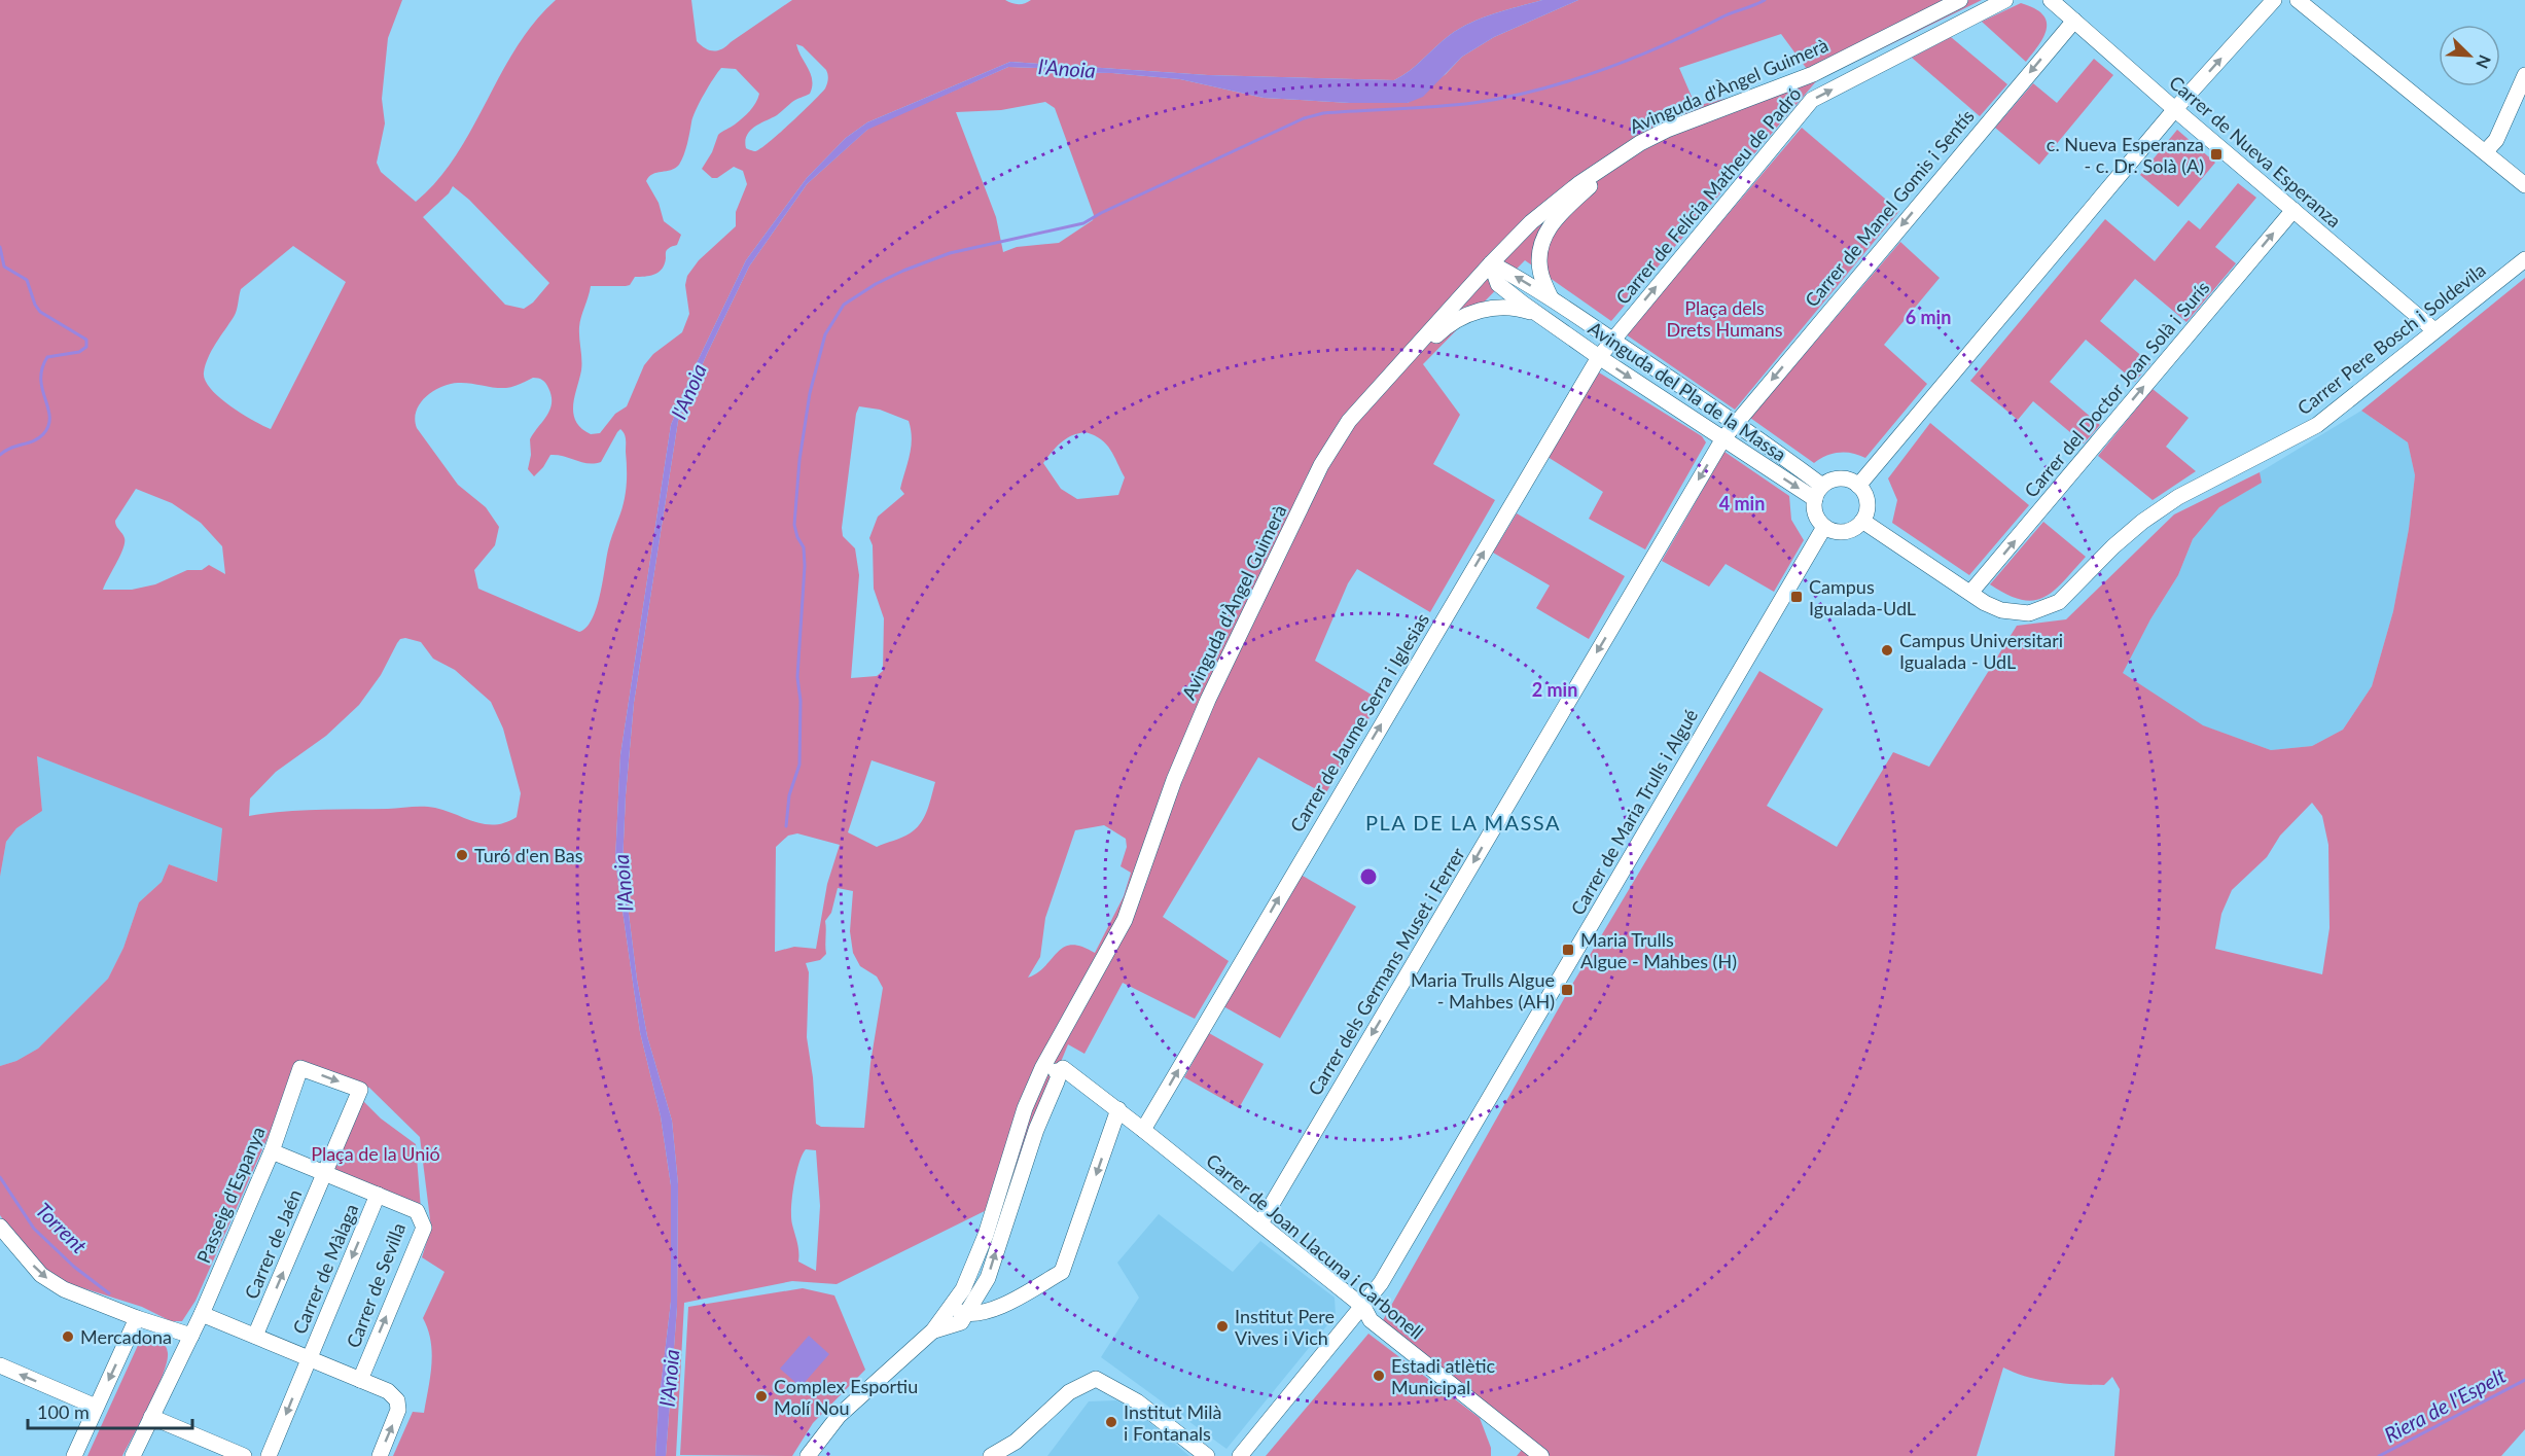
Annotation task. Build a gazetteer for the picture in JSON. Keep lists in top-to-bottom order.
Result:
{
  "streets": {
    "street": [
      "Avinguda d'Àngel Guimerà",
      "Carrer de Nueva Esperanza",
      "Carrer de Felícia Matheu de Padró",
      "Carrer de Manel Gomis i Sentís",
      "Carrer Pere Bosch i Soldevila",
      "Carrer del Doctor Joan Solà i Surís",
      "Avinguda del Pla de la Massa",
      "Carrer de Jaume Serra i Iglesias",
      "Carrer de Maria Trulls i Algué",
      "Carrer dels Germans Muset i Ferrer",
      "Passeig d'Espanya",
      "Carrer de Jaén",
      "Carrer de Joan Llacuna i Carbonell",
      "Carrer de Màlaga",
      "Carrer de Sevilla"
    ]
  },
  "crossings": [
    ["Avinguda d'Àngel Guimerà", "Avinguda del Pla de la Massa"],
    ["Avinguda d'Àngel Guimerà", "Carrer de Joan Llacuna i Carbonell"],
    ["Carrer de Nueva Esperanza", "Carrer de Manel Gomis i Sentís"],
    ["Carrer de Nueva Esperanza", "Carrer Pere Bosch i Soldevila"],
    ["Carrer de Nueva Esperanza", "Carrer del Doctor Joan Solà i Surís"],
    ["Carrer de Felícia Matheu de Padró", "Avinguda del Pla de la Massa"],
    ["Carrer de Felícia Matheu de Padró", "Carrer de Jaume Serra i Iglesias"],
    ["Carrer de Manel Gomis i Sentís", "Avinguda del Pla de la Massa"],
    ["Carrer de Manel Gomis i Sentís", "Carrer dels Germans Muset i Ferrer"],
    ["Carrer Pere Bosch i Soldevila", "Carrer del Doctor Joan Solà i Surís"],
    ["Avinguda del Pla de la Massa", "Carrer de Jaume Serra i Iglesias"],
    ["Avinguda del Pla de la Massa", "Carrer de Maria Trulls i Algué"],
    ["Avinguda del Pla de la Massa", "Carrer dels Germans Muset i Ferrer"],
    ["Carrer de Jaume Serra i Iglesias", "Carrer de Joan Llacuna i Carbonell"],
    ["Carrer de Maria Trulls i Algué", "Carrer de Joan Llacuna i Carbonell"],
    ["Carrer dels Germans Muset i Ferrer", "Carrer de Joan Llacuna i Carbonell"],
    ["Passeig d'Espanya", "Carrer de Jaén"],
    ["Passeig d'Espanya", "Carrer de Sevilla"],
    ["Carrer de Jaén", "Carrer de Sevilla"],
    ["Carrer de Màlaga", "Carrer de Sevilla"]
  ],
  "one_way": [
    "Carrer de Felícia Matheu de Padró",
    "Carrer del Doctor Joan Solà i Surís",
    "Carrer de Jaume Serra i Iglesias",
    "Carrer dels Germans Muset i Ferrer",
    "Carrer de Màlaga",
    "Carrer de Sevilla"
  ],
  "districts": ["PLA DE LA MASSA"],
  "water": ["l'Anoia", "Torrent", "Riera de l'Espelt"],
  "parks": ["Plaça dels Drets Humans", "Plaça de la Unió"],
  "places": {
    "transit": [
      "c. Nueva Esperanza - c. Dr. Solà (A)",
      "Campus Igualada-UdL",
      "Maria Trulls Algue - Mahbes (H)",
      "Maria Trulls Algue - Mahbes (AH)"
    ],
    "other": [
      "Campus Universitari Igualada - UdL",
      "Turó d'en Bas",
      "Institut Pere Vives i Vich",
      "Mercadona",
      "Estadi atlètic Municipal",
      "Complex Esportiu Molí Nou",
      "Institut Milà i Fontanals"
    ]
  },
  "scale_bar": "100 m",
  "north": "bottom right",
  "rings": ["6 min", "4 min", "2 min"]
}
